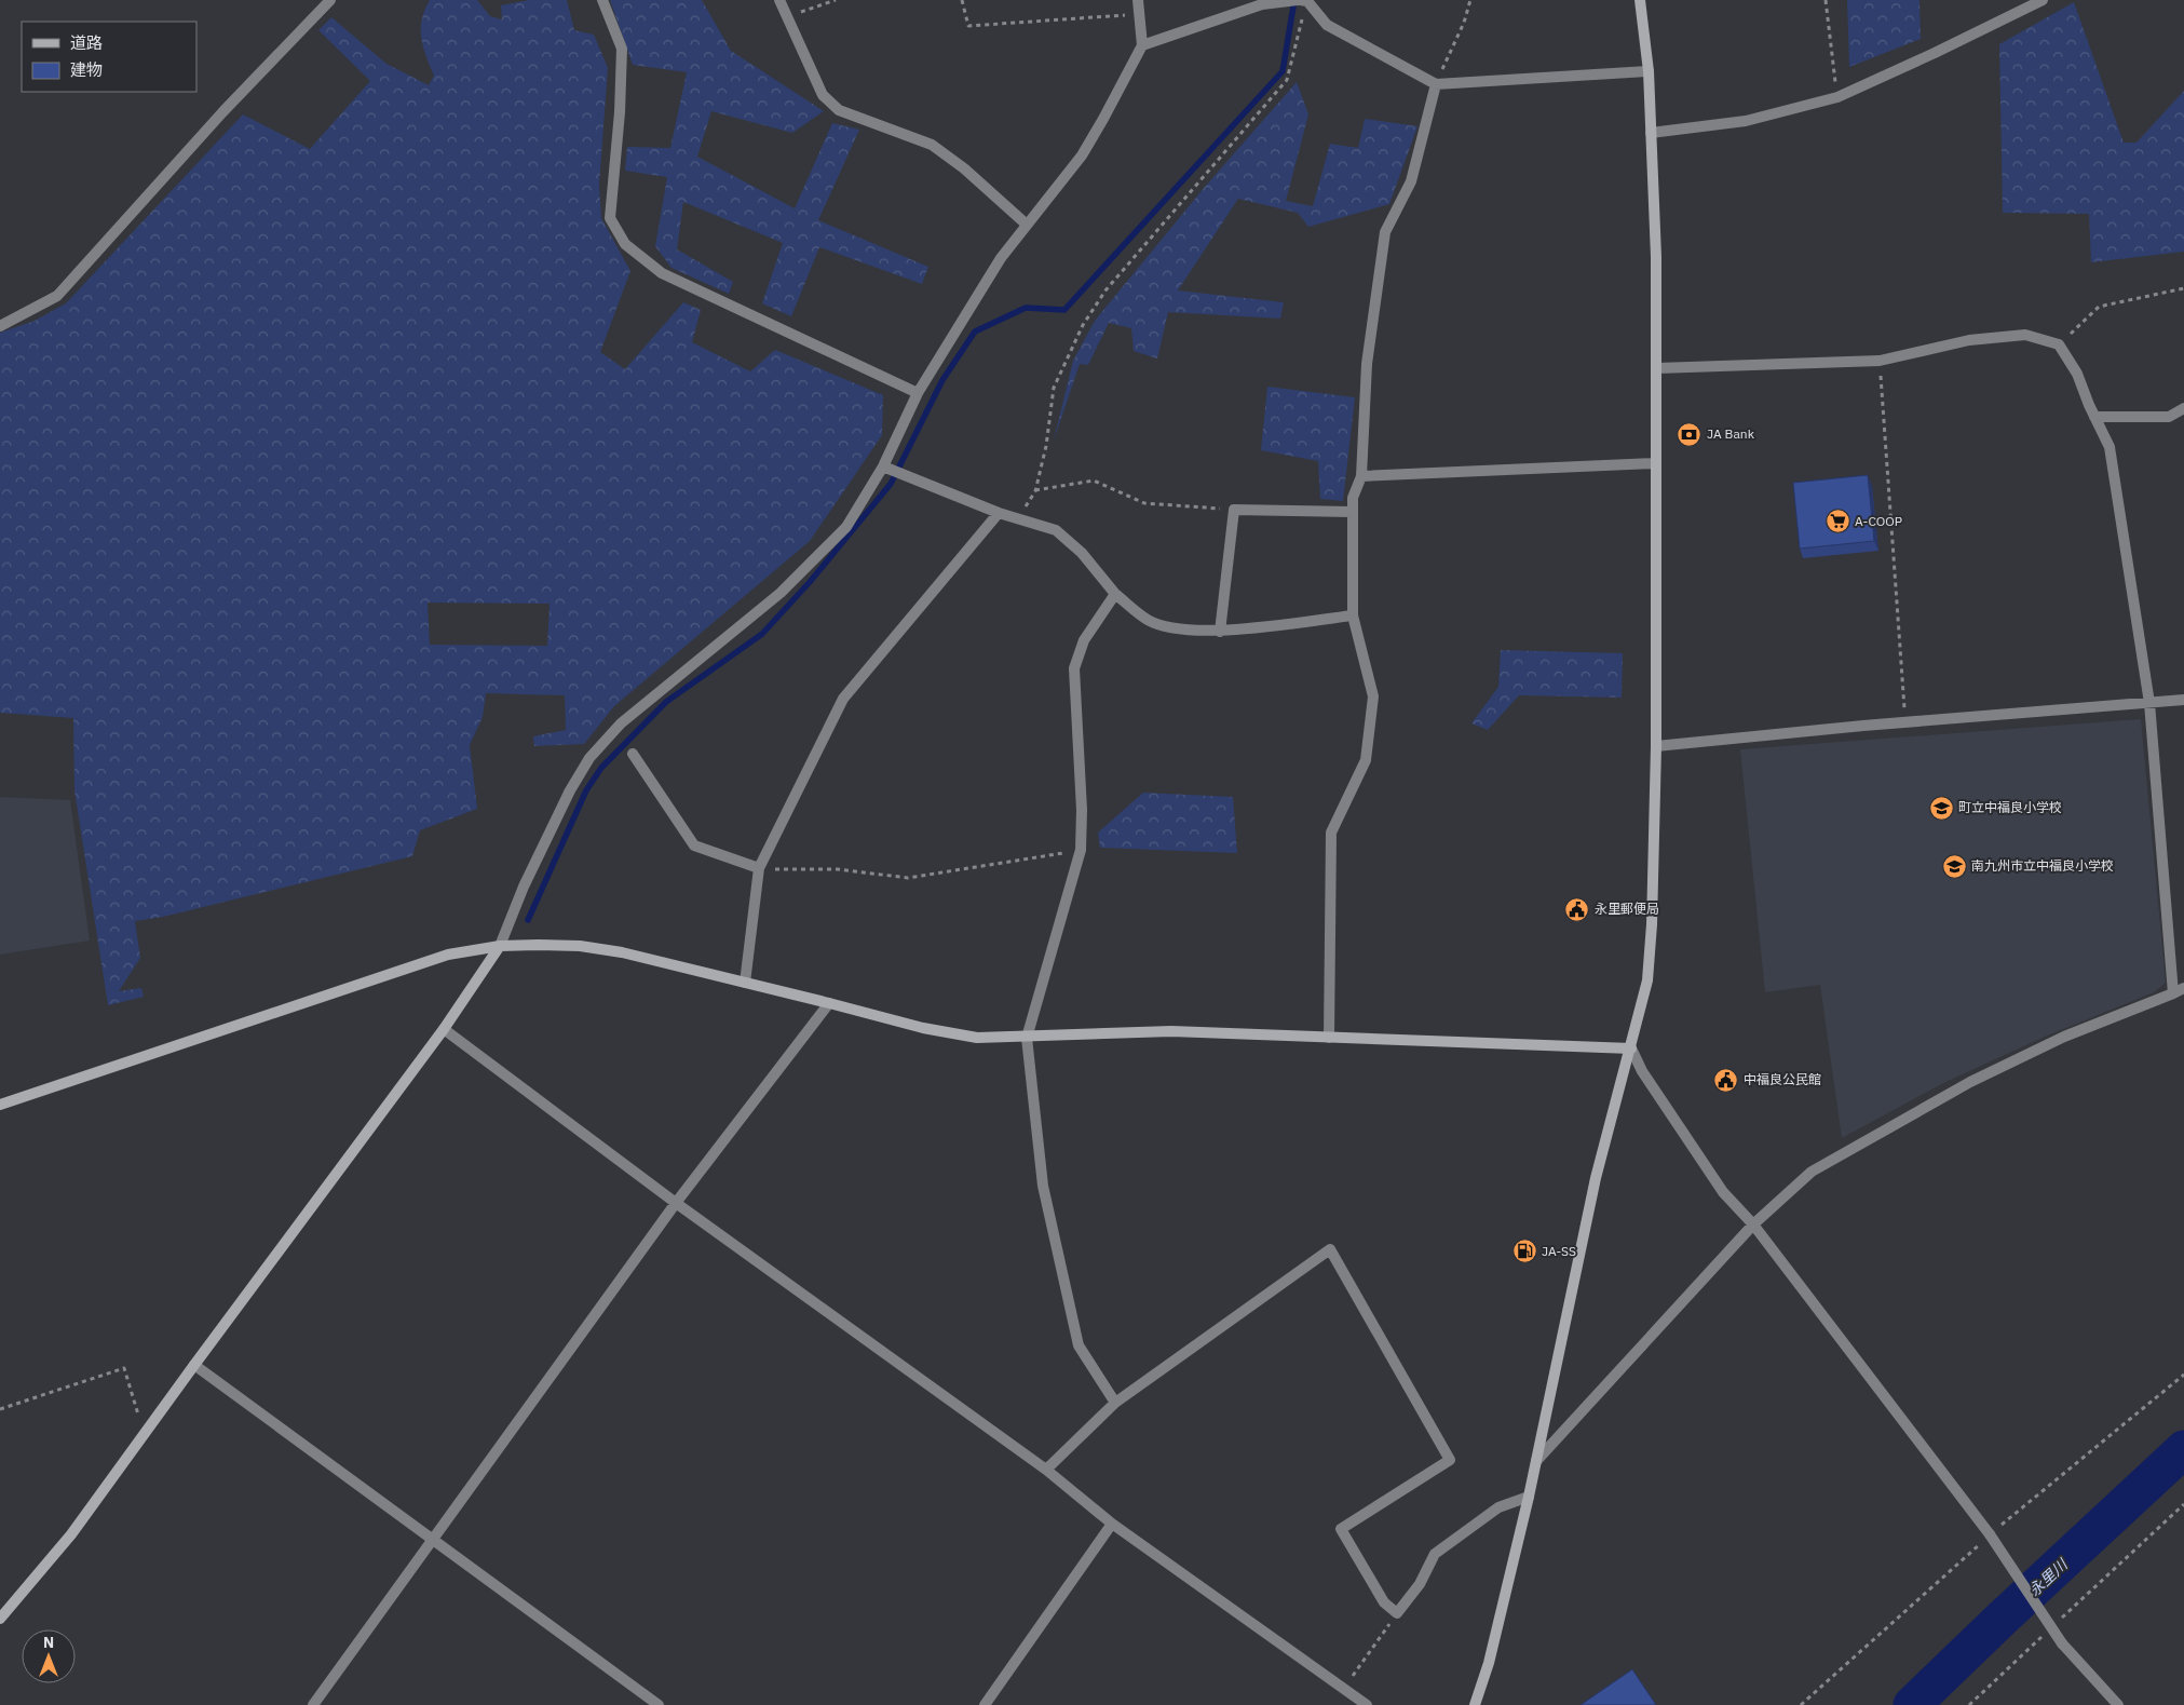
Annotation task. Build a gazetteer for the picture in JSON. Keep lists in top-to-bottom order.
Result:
{
  "water": ["永里川"],
  "places": {
    "bank": ["JA Bank"],
    "supermarket": ["A-COOP"],
    "school or university": ["町立中福良小学校", "南九州市立中福良小学校"],
    "public building": ["永里郵便局", "中福良公民館"],
    "fuel station": ["JA-SS"]
  },
  "legend": ["道路", "建物"],
  "north": "top"
}
